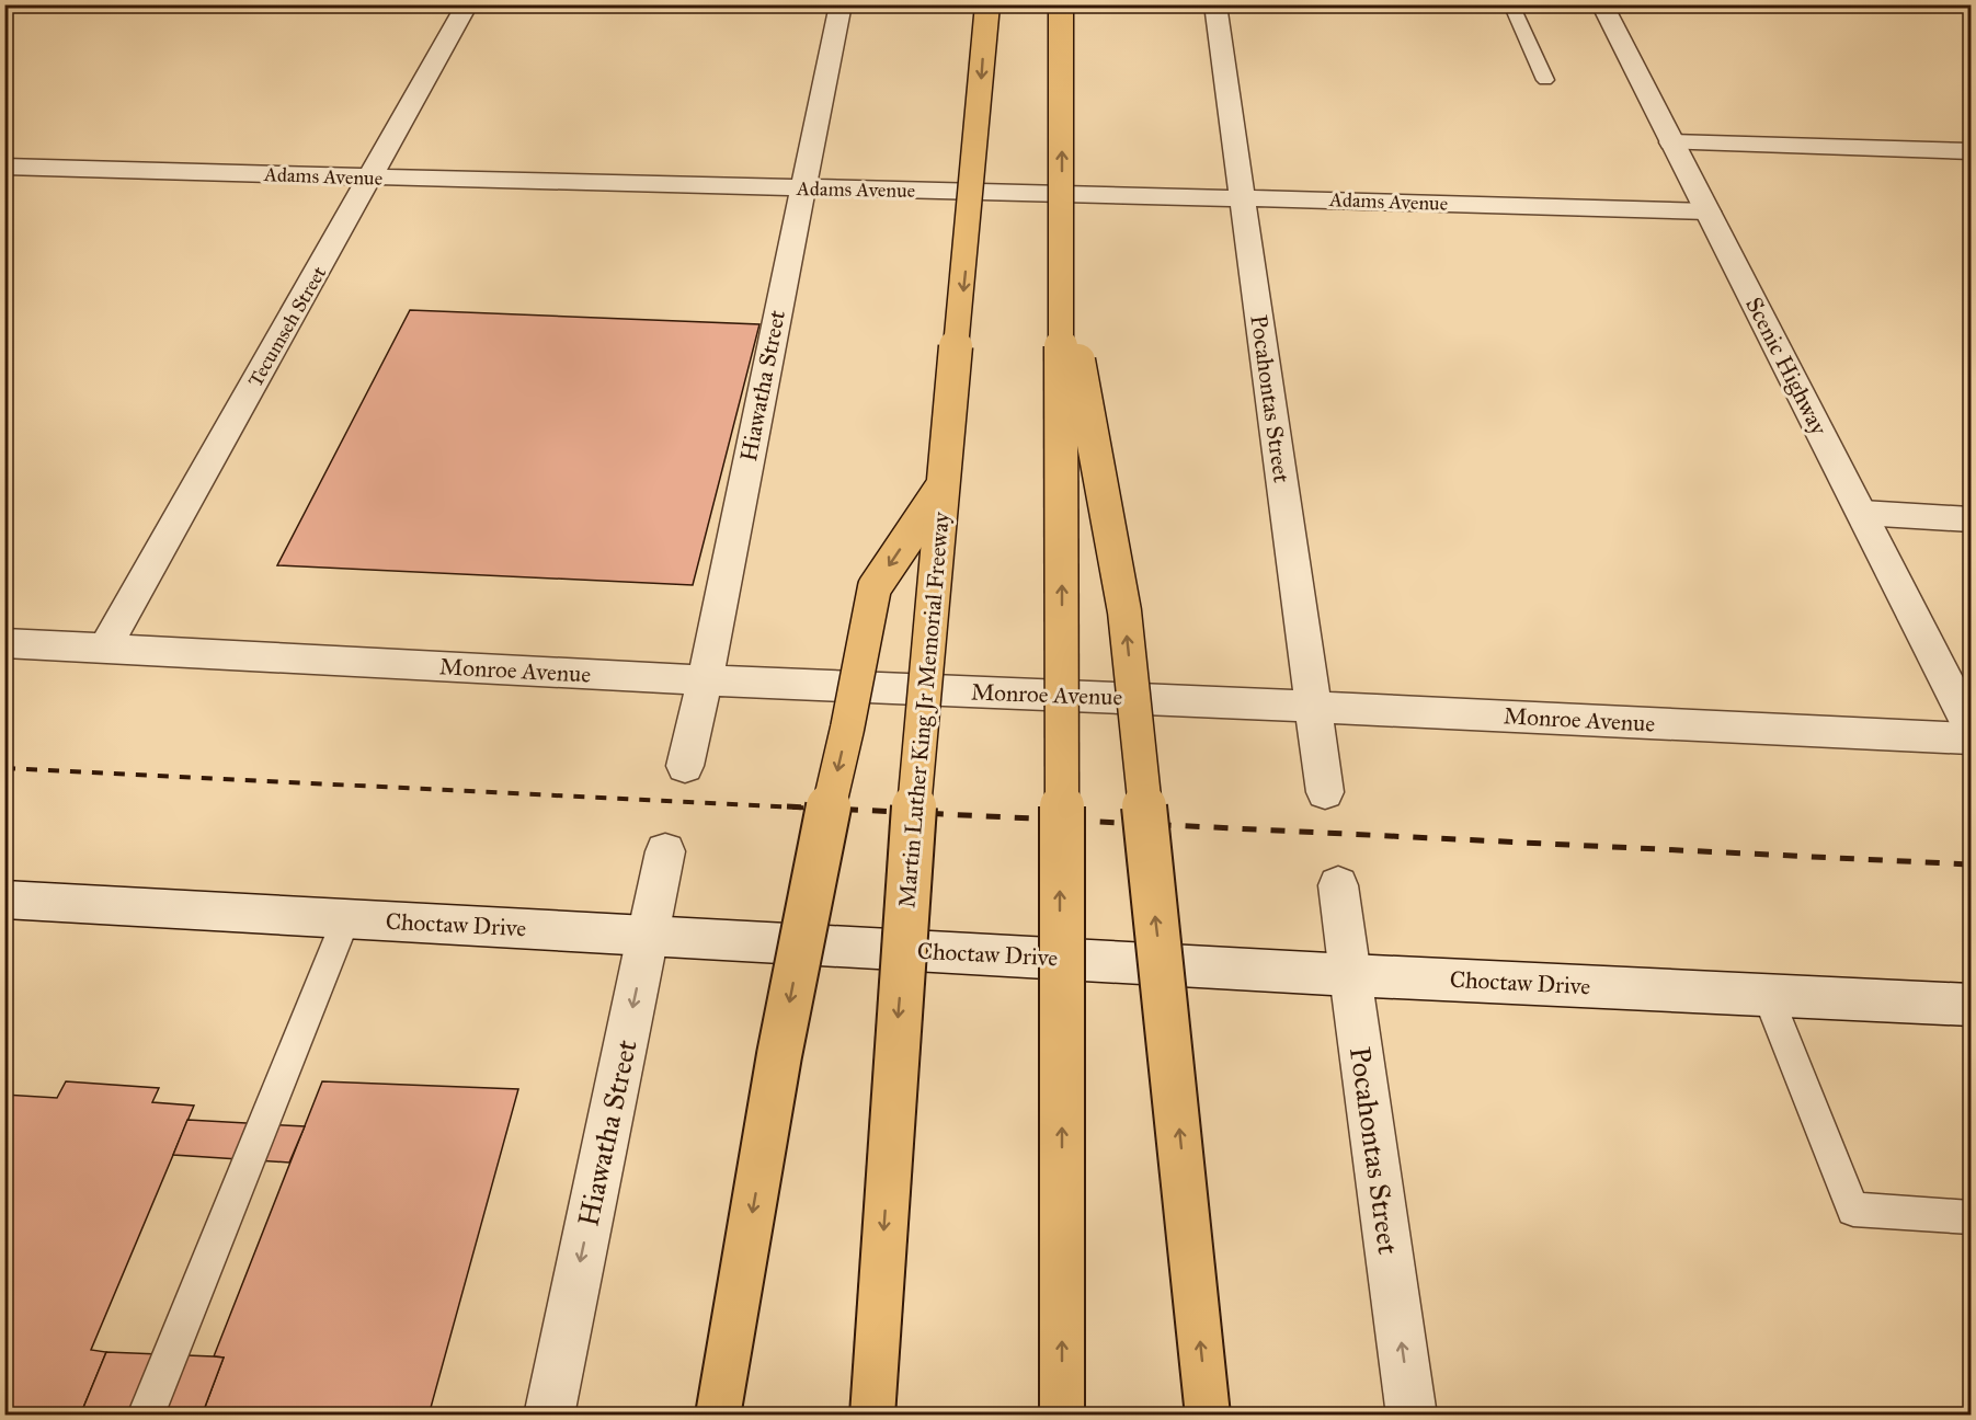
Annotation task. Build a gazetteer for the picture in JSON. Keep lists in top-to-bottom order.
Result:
{
  "streets": {
    "highway": ["Martin Luther King Jr Memorial Freeway"],
    "street": [
      "Adams Avenue",
      "Tecumseh Street",
      "Scenic Highway",
      "Hiawatha Street",
      "Pocahontas Street",
      "Monroe Avenue",
      "Choctaw Drive"
    ]
  },
  "crossings": [
    ["Adams Avenue", "Tecumseh Street"],
    ["Adams Avenue", "Scenic Highway"],
    ["Adams Avenue", "Hiawatha Street"],
    ["Adams Avenue", "Pocahontas Street"],
    ["Tecumseh Street", "Monroe Avenue"],
    ["Hiawatha Street", "Monroe Avenue"],
    ["Hiawatha Street", "Choctaw Drive"],
    ["Pocahontas Street", "Monroe Avenue"],
    ["Pocahontas Street", "Choctaw Drive"]
  ],
  "one_way": ["Hiawatha Street"]
}
